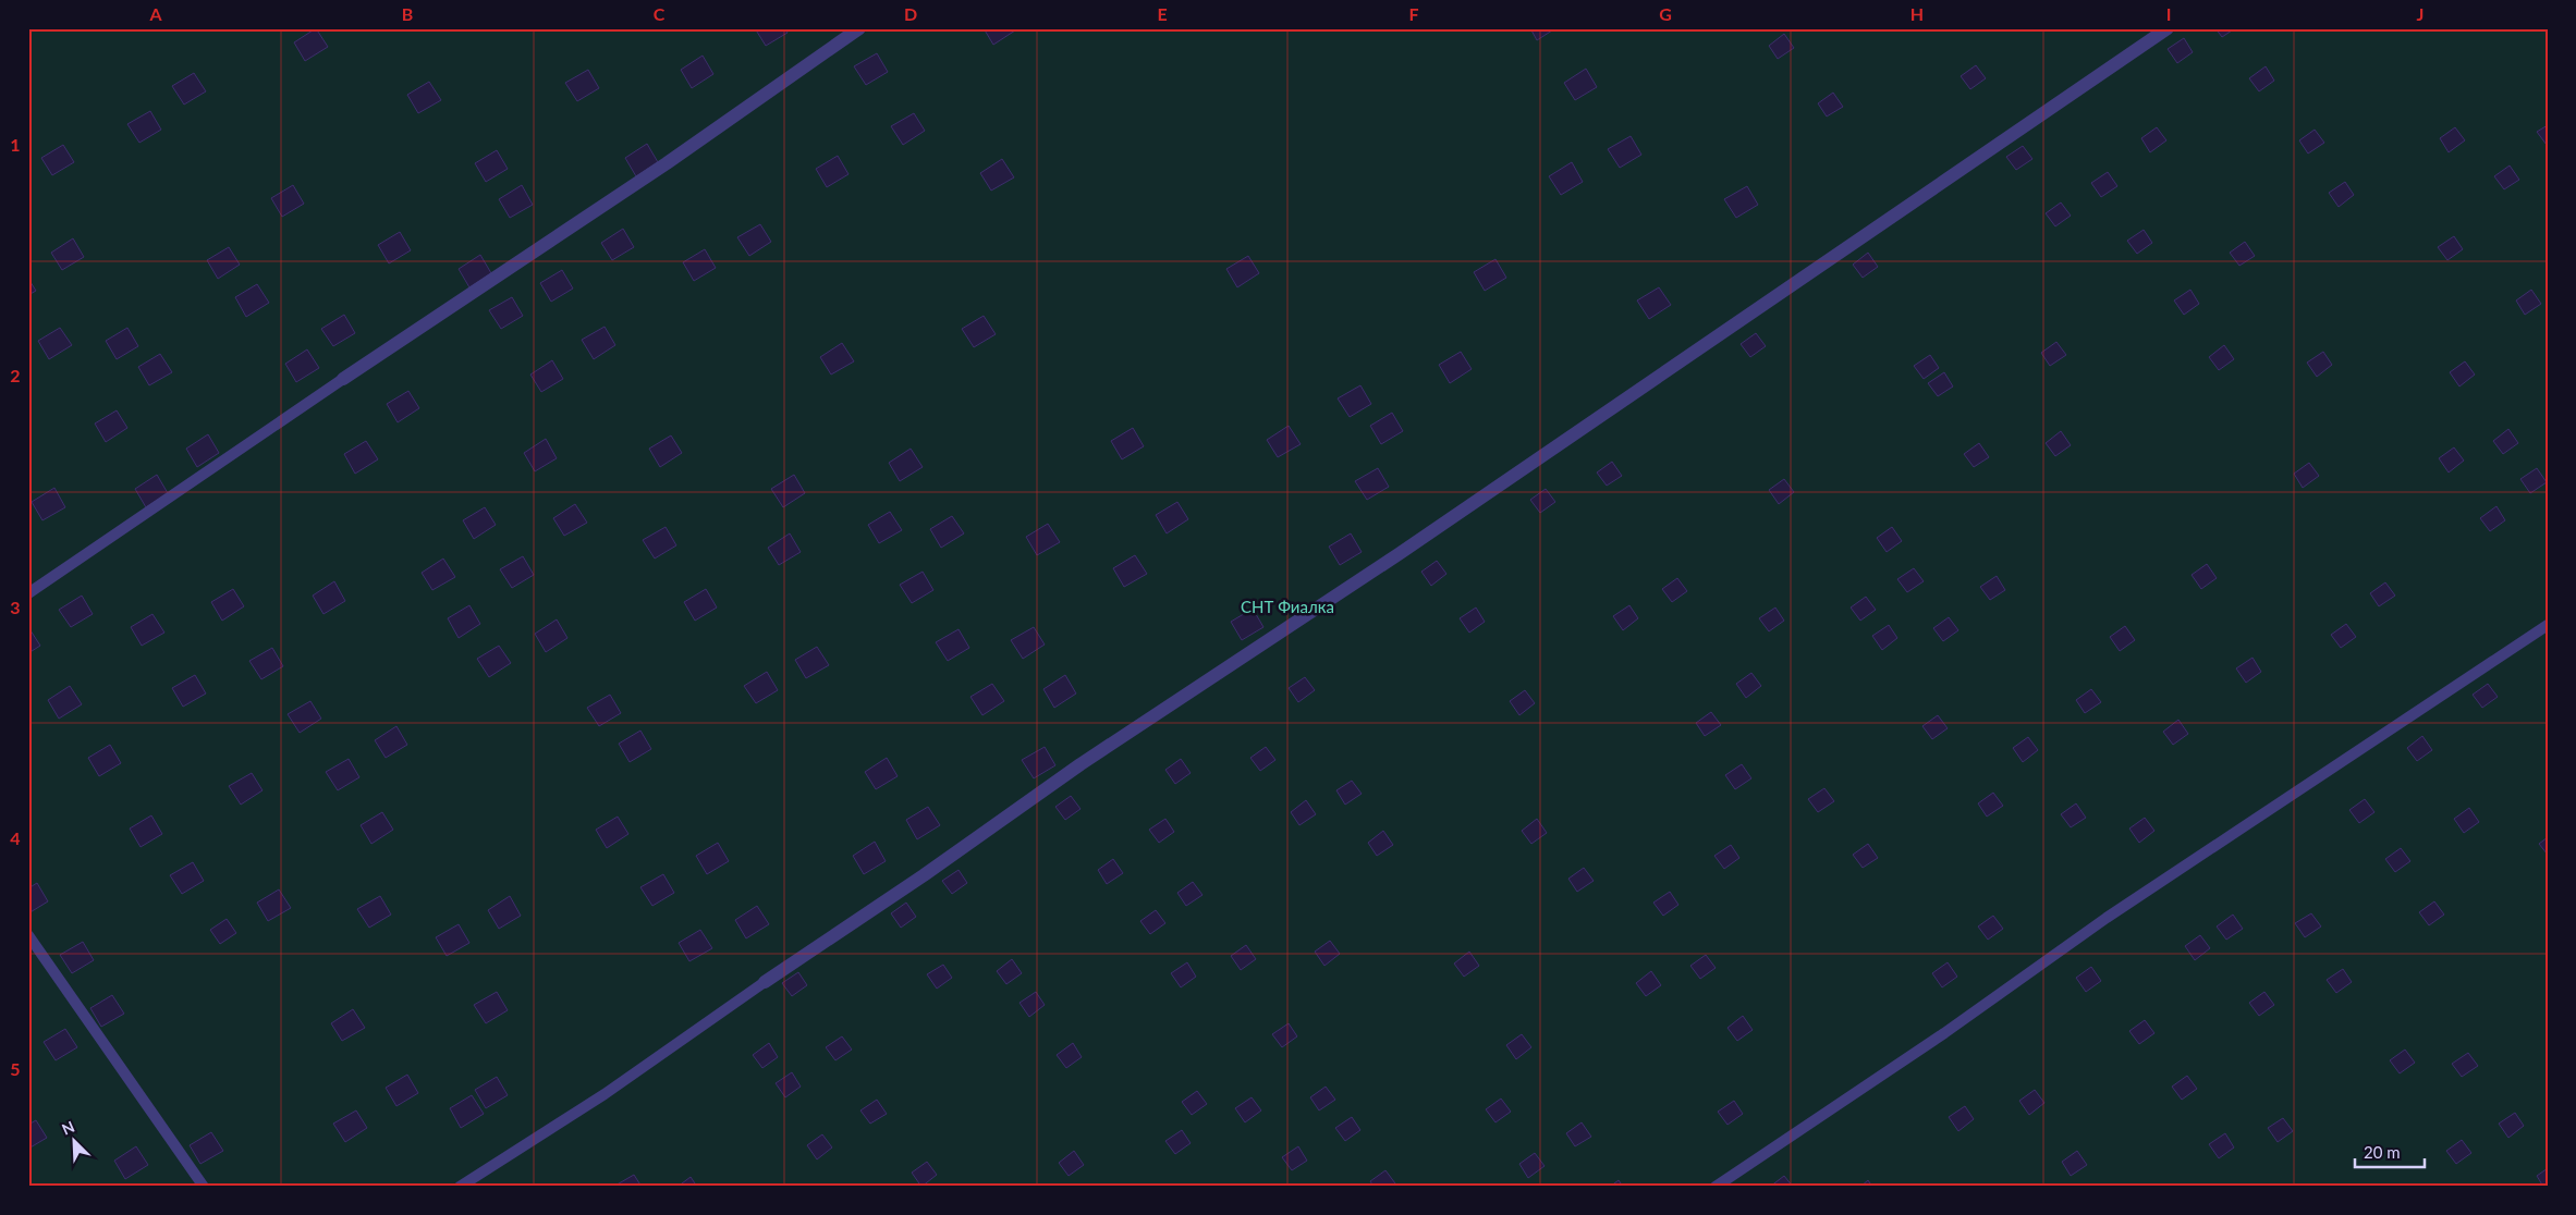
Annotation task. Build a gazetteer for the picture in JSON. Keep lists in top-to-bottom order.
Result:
{
  "parks": ["СНТ Фиалка"],
  "scale_bar": "20 m",
  "north": "top left",
  "grid": {
    "columns": [
      "A",
      "B",
      "C",
      "D",
      "E",
      "F",
      "G",
      "H",
      "I",
      "J"
    ],
    "rows": [
      "1",
      "2",
      "3",
      "4",
      "5"
    ]
  }
}
